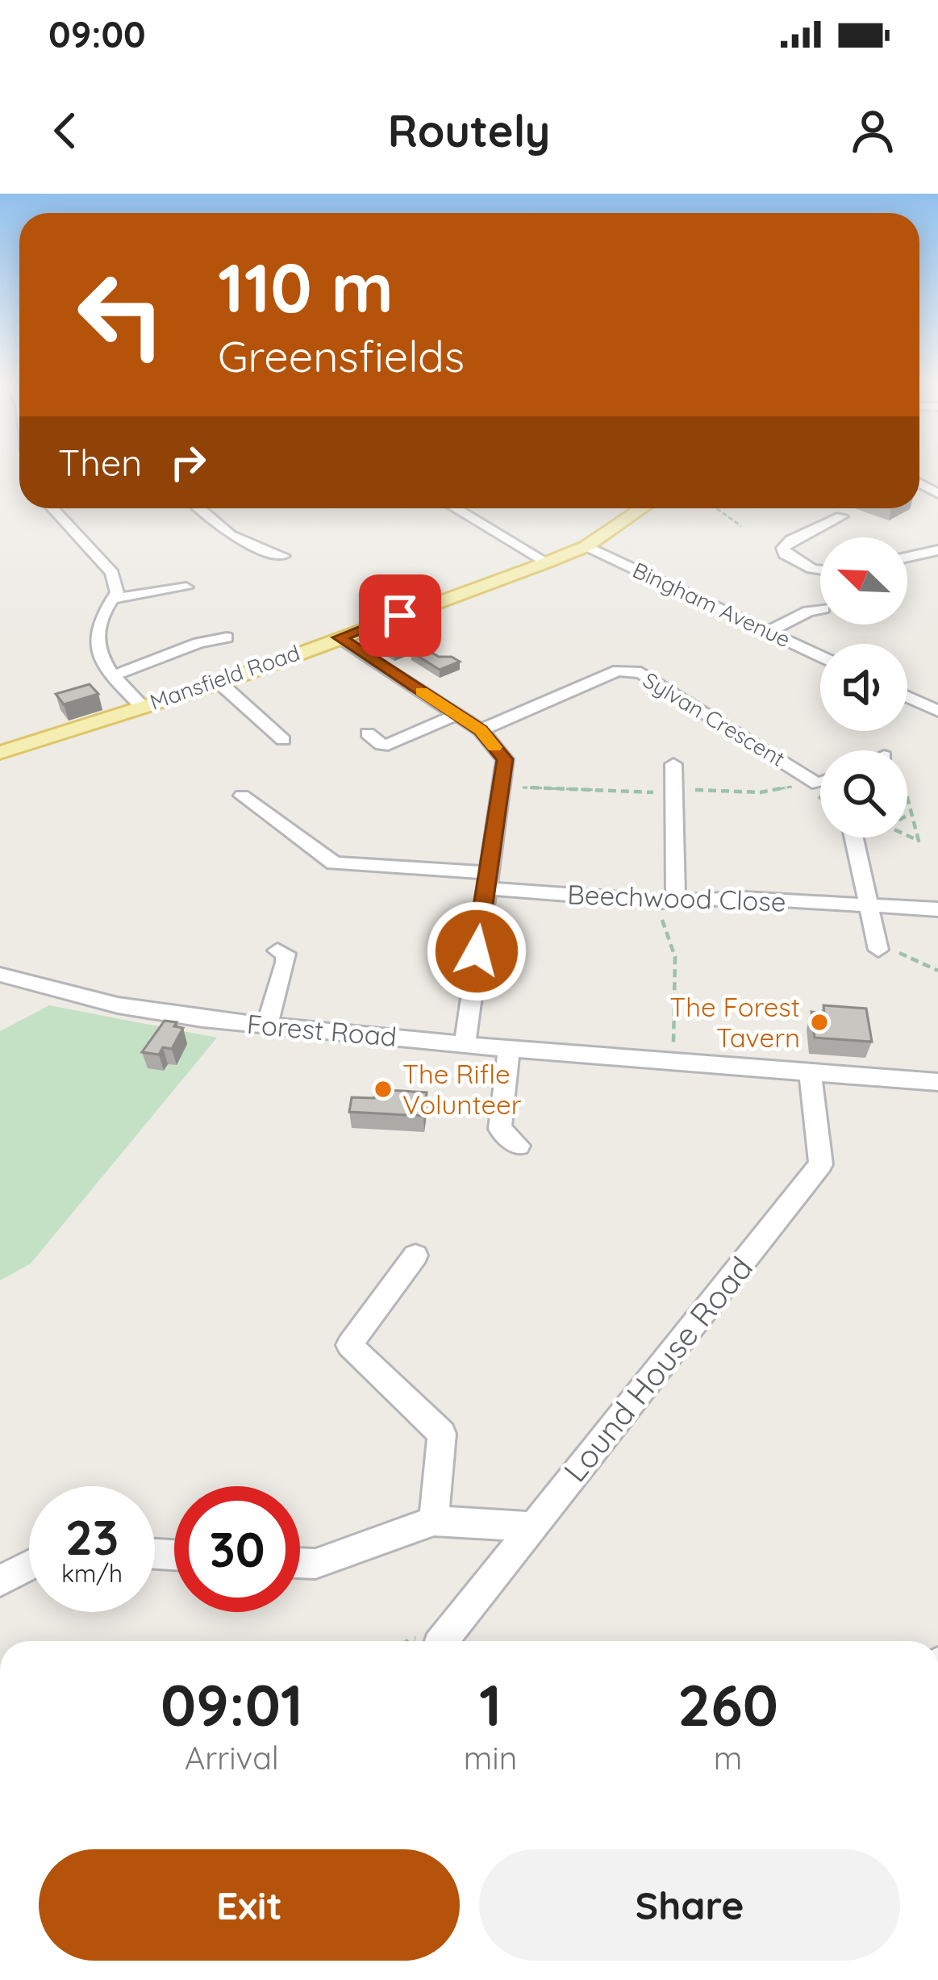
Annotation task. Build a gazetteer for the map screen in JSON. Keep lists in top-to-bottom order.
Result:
{
  "streets": {
    "main road": ["Mansfield Road"],
    "street": [
      "Bingham Avenue",
      "Sylvan Crescent",
      "Beechwood Close",
      "Forest Road",
      "Lound House Road"
    ]
  },
  "crossings": [
    ["Bingham Avenue", "Mansfield Road"],
    ["Forest Road", "Lound House Road"]
  ],
  "places": ["The Forest Tavern", "The Rifle Volunteer"],
  "north": "top left",
  "page": {
    "status": "09:00",
    "header": "Routely",
    "turn": ["110 m", "Greensfields"],
    "then": "Then",
    "speed": "23 km/h",
    "limit": "30",
    "eta": [
      "09:01",
      "Arrival",
      "1",
      "min",
      "260",
      "m"
    ],
    "buttons": ["Exit", "Share"]
  }
}
